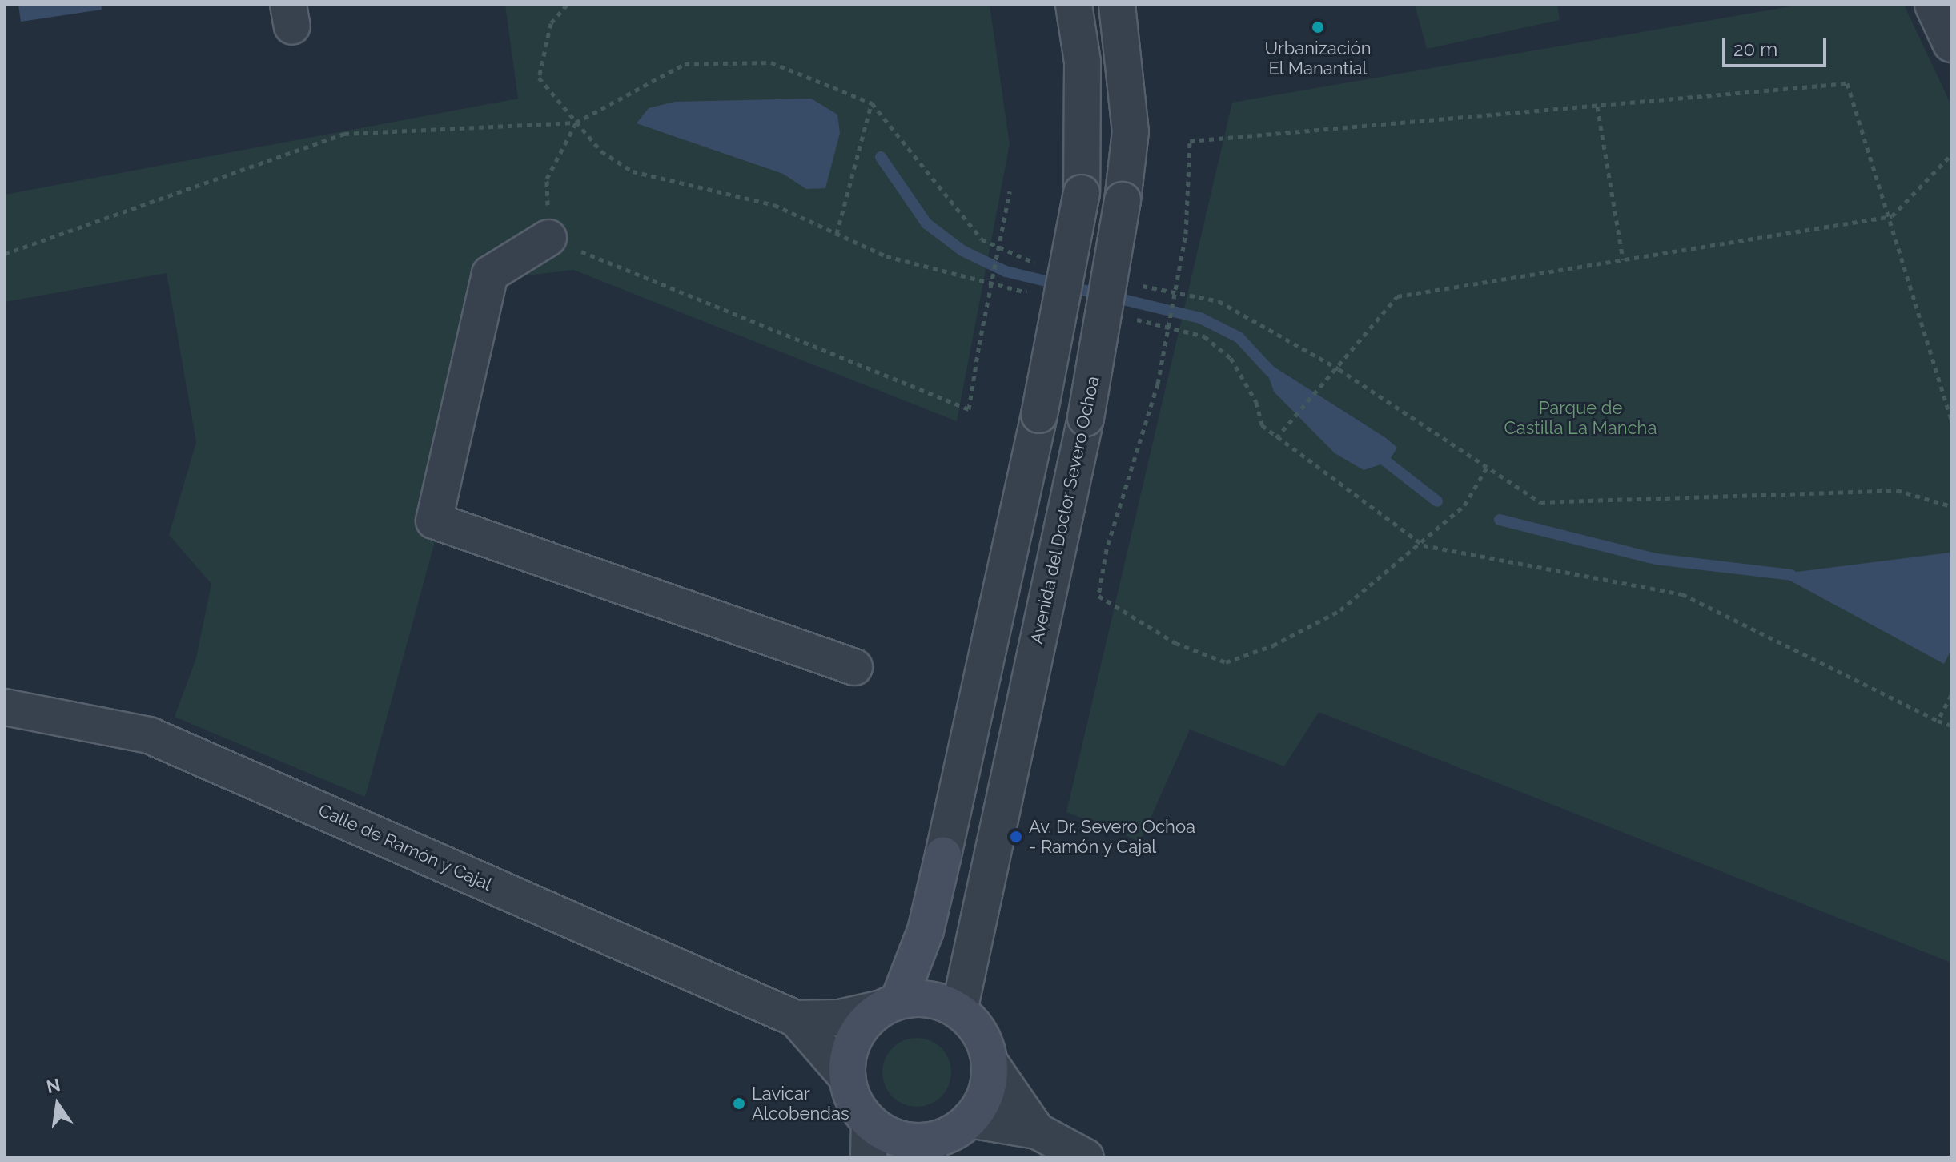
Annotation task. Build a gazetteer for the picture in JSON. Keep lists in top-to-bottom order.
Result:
{
  "streets": {
    "street": ["Avenida del Doctor Severo Ochoa", "Calle de Ramón y Cajal"]
  },
  "crossings": [
    ["Avenida del Doctor Severo Ochoa", "Calle de Ramón y Cajal"]
  ],
  "parks": ["Parque de Castilla La Mancha"],
  "places": ["Urbanización El Manantial", "Av. Dr. Severo Ochoa - Ramón y Cajal", "Lavicar Alcobendas"],
  "scale_bar": "20 m",
  "north": "top"
}
